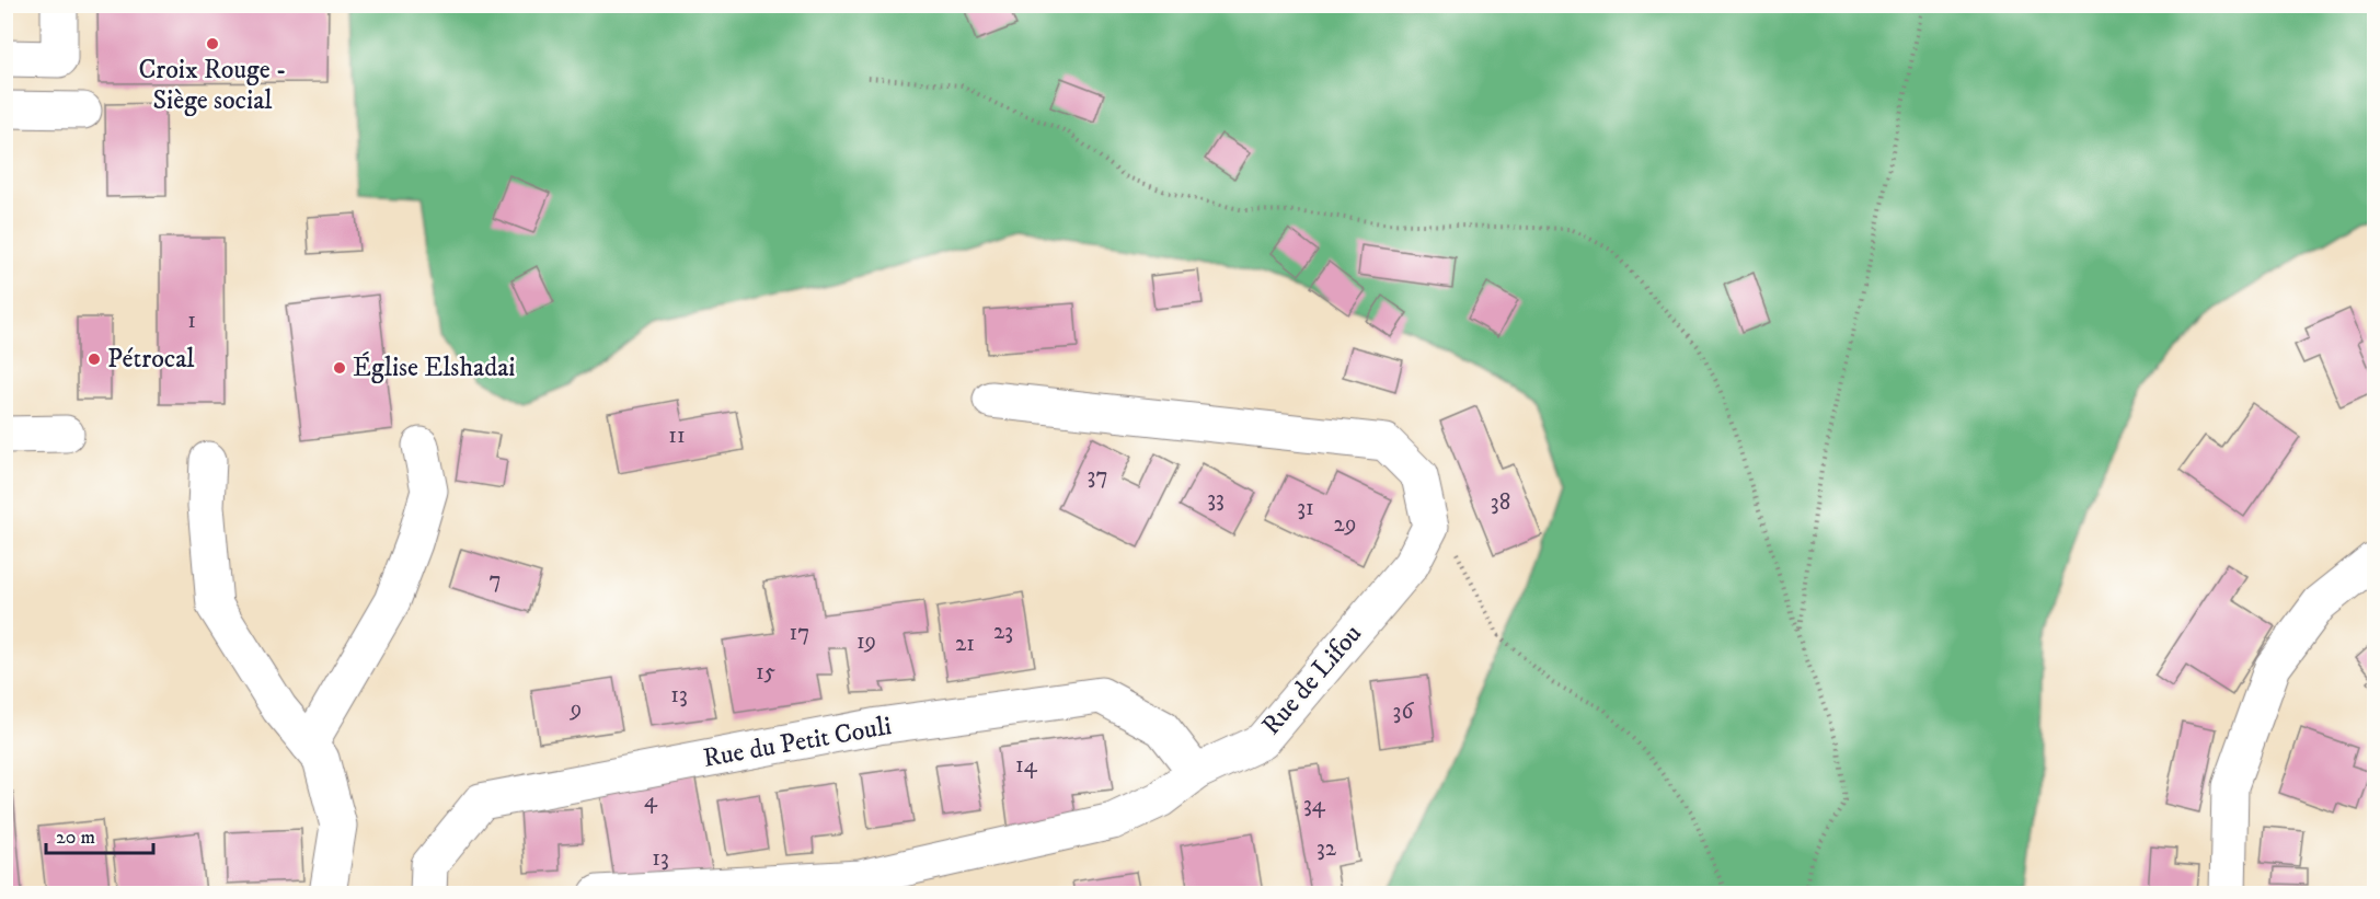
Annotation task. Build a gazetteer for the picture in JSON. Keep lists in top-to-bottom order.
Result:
{
  "streets": {
    "street": ["Rue de Lifou", "Rue du Petit Couli"]
  },
  "crossings": [
    ["Rue de Lifou", "Rue du Petit Couli"]
  ],
  "places": ["Croix Rouge - Siège social", "Pétrocal", "Église Elshadai"],
  "house_numbers": [
    "1",
    "11",
    "37",
    "33",
    "38",
    "31",
    "29",
    "7",
    "23",
    "17",
    "19",
    "21",
    "15",
    "13",
    "9",
    "36",
    "14",
    "4",
    "34",
    "32",
    "13"
  ],
  "scale_bar": "20 m"
}
